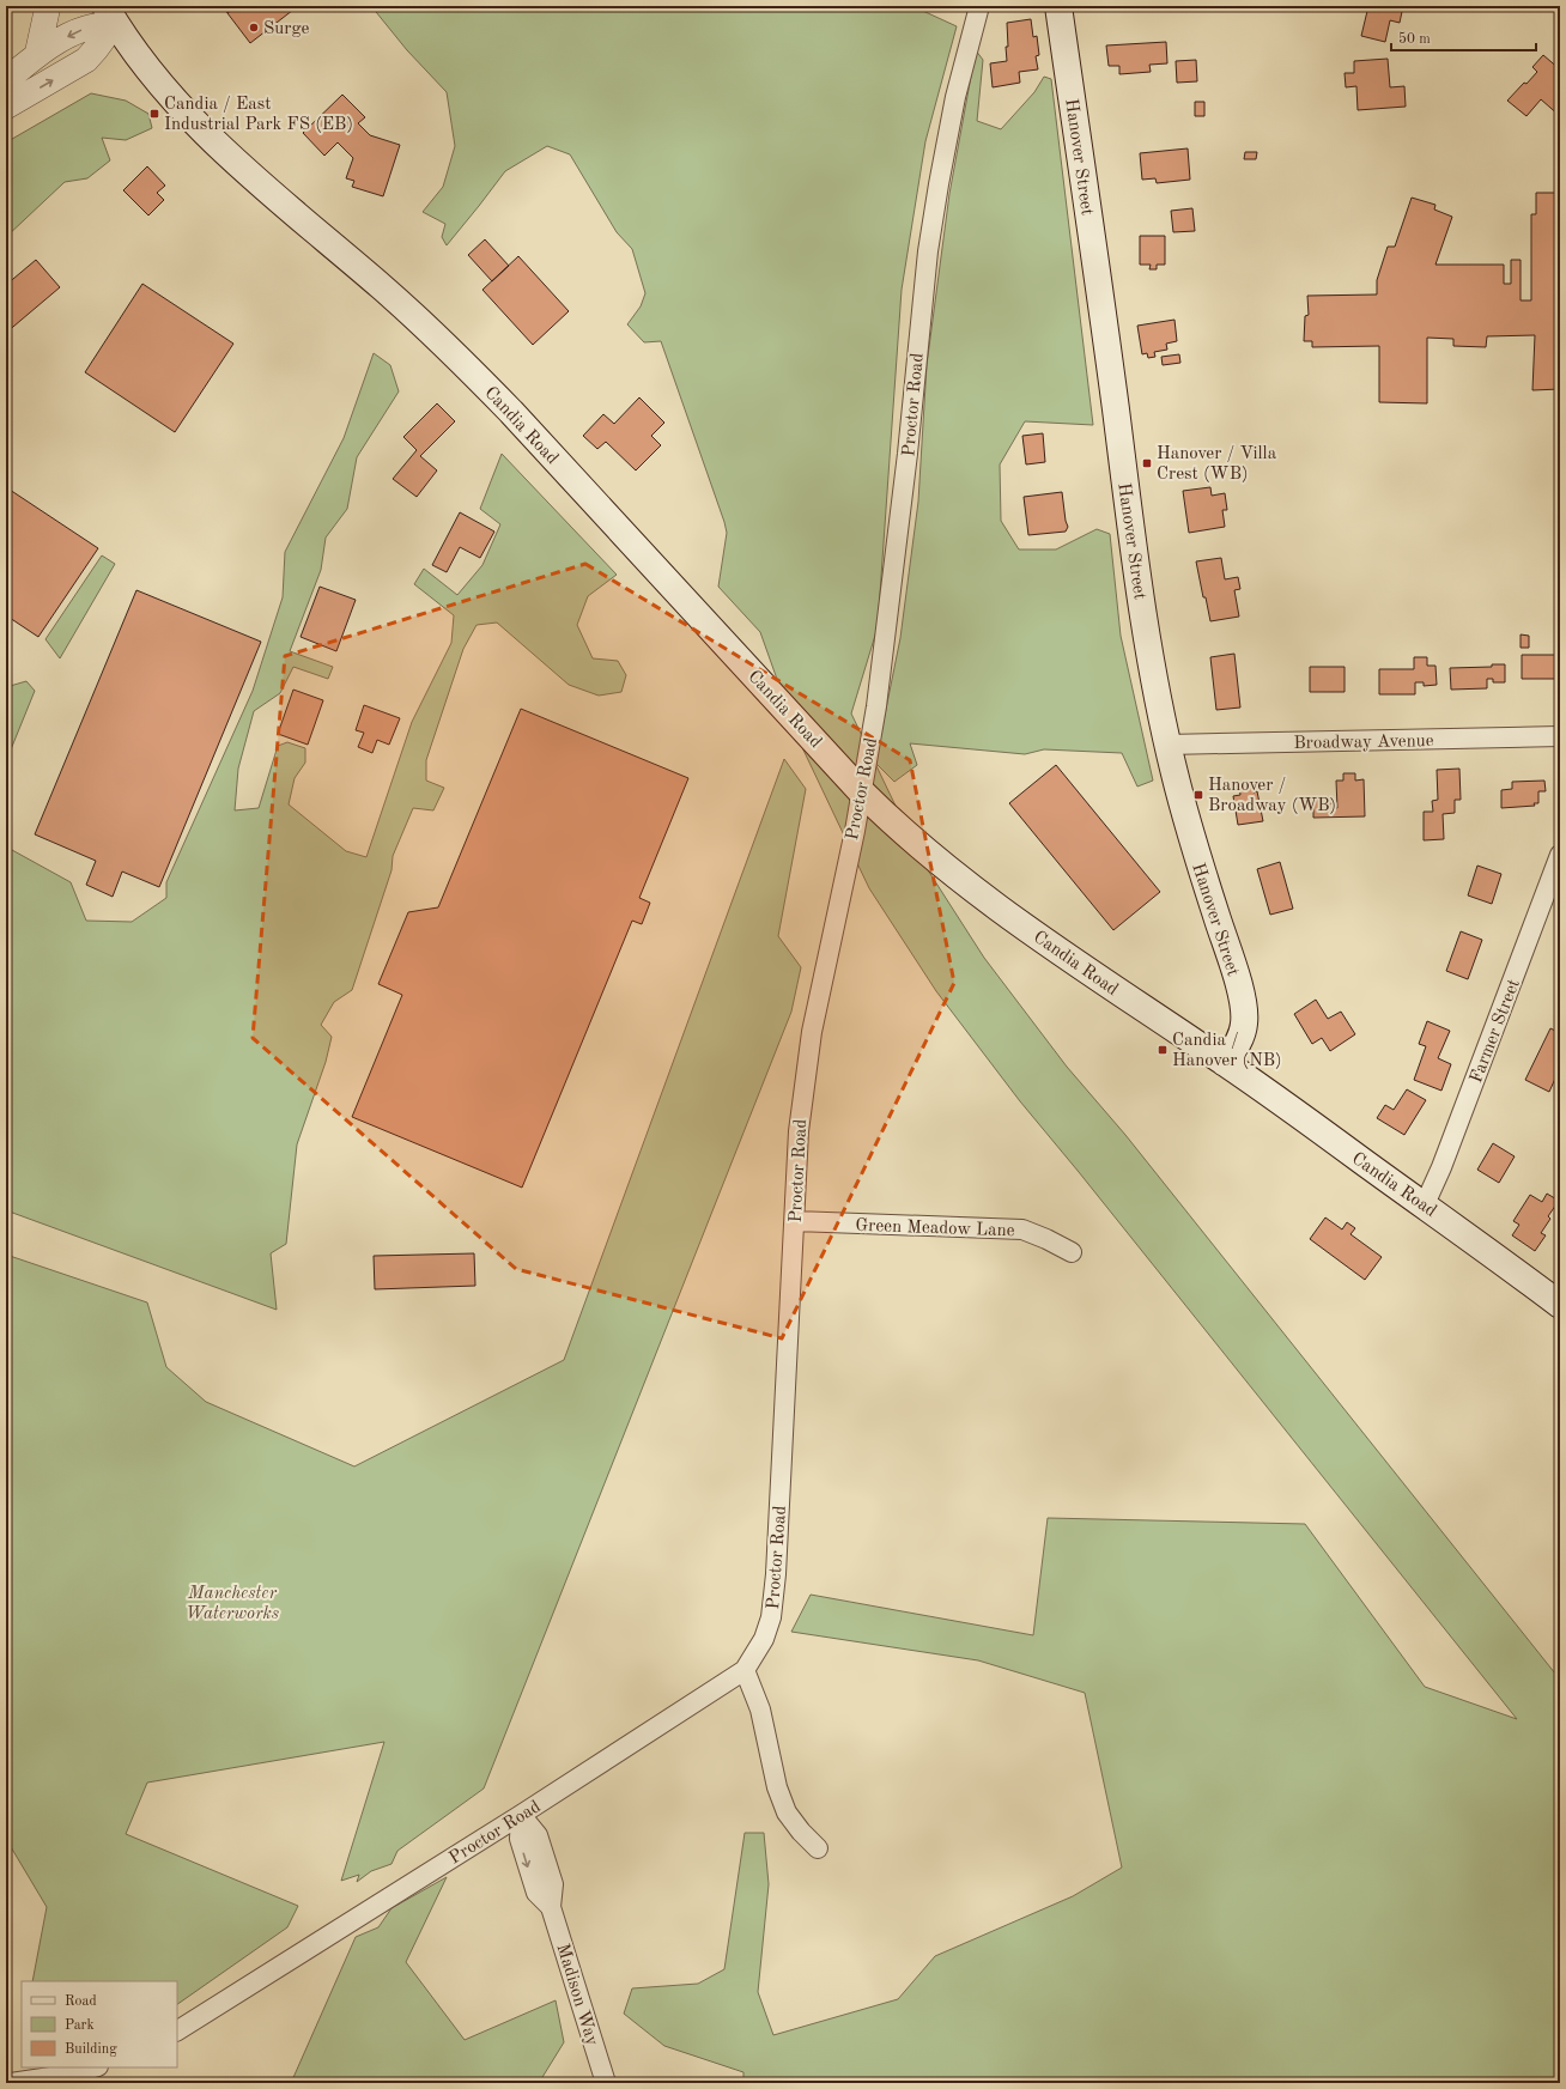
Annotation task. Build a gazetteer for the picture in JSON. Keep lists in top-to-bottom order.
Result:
{
  "streets": {
    "main road": ["Hanover Street", "Candia Road"],
    "street": [
      "Proctor Road",
      "Broadway Avenue",
      "Farmer Street",
      "Green Meadow Lane",
      "Madison Way"
    ]
  },
  "crossings": [
    ["Hanover Street", "Candia Road"],
    ["Hanover Street", "Broadway Avenue"],
    ["Proctor Road", "Candia Road"],
    ["Proctor Road", "Green Meadow Lane"],
    ["Proctor Road", "Madison Way"],
    ["Candia Road", "Farmer Street"]
  ],
  "parks": ["Manchester Waterworks"],
  "places": {
    "other": ["Surge"],
    "transit": [
      "Candia / East Industrial Park FS (EB)",
      "Hanover / Villa Crest (WB)",
      "Hanover / Broadway (WB)",
      "Candia / Hanover (NB)"
    ]
  },
  "legend": ["Road", "Park", "Building"],
  "scale_bar": "50 m"
}
